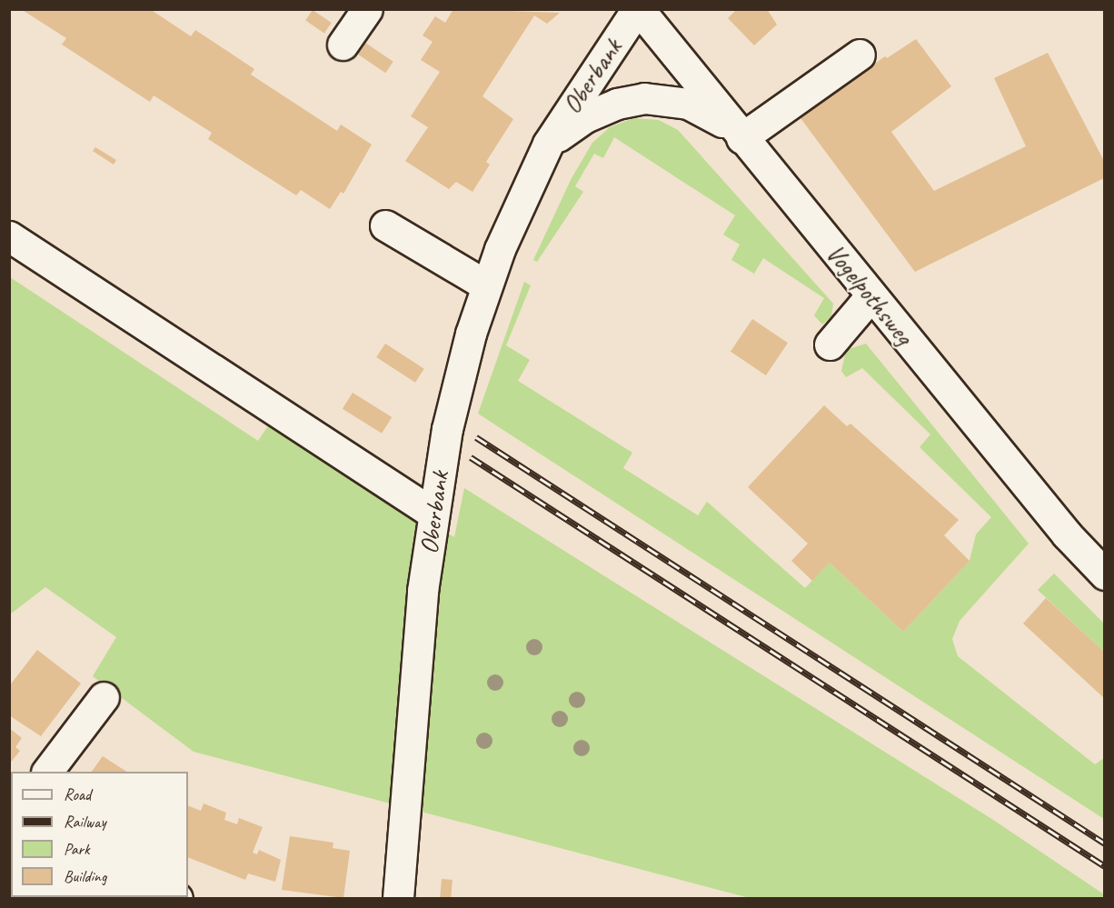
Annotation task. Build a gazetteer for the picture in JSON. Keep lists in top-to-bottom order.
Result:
{
  "streets": {
    "street": ["Oberbank", "Vogelpothsweg"]
  },
  "crossings": [
    ["Oberbank", "Vogelpothsweg"]
  ],
  "legend": [
    "Road",
    "Railway",
    "Park",
    "Building"
  ]
}
